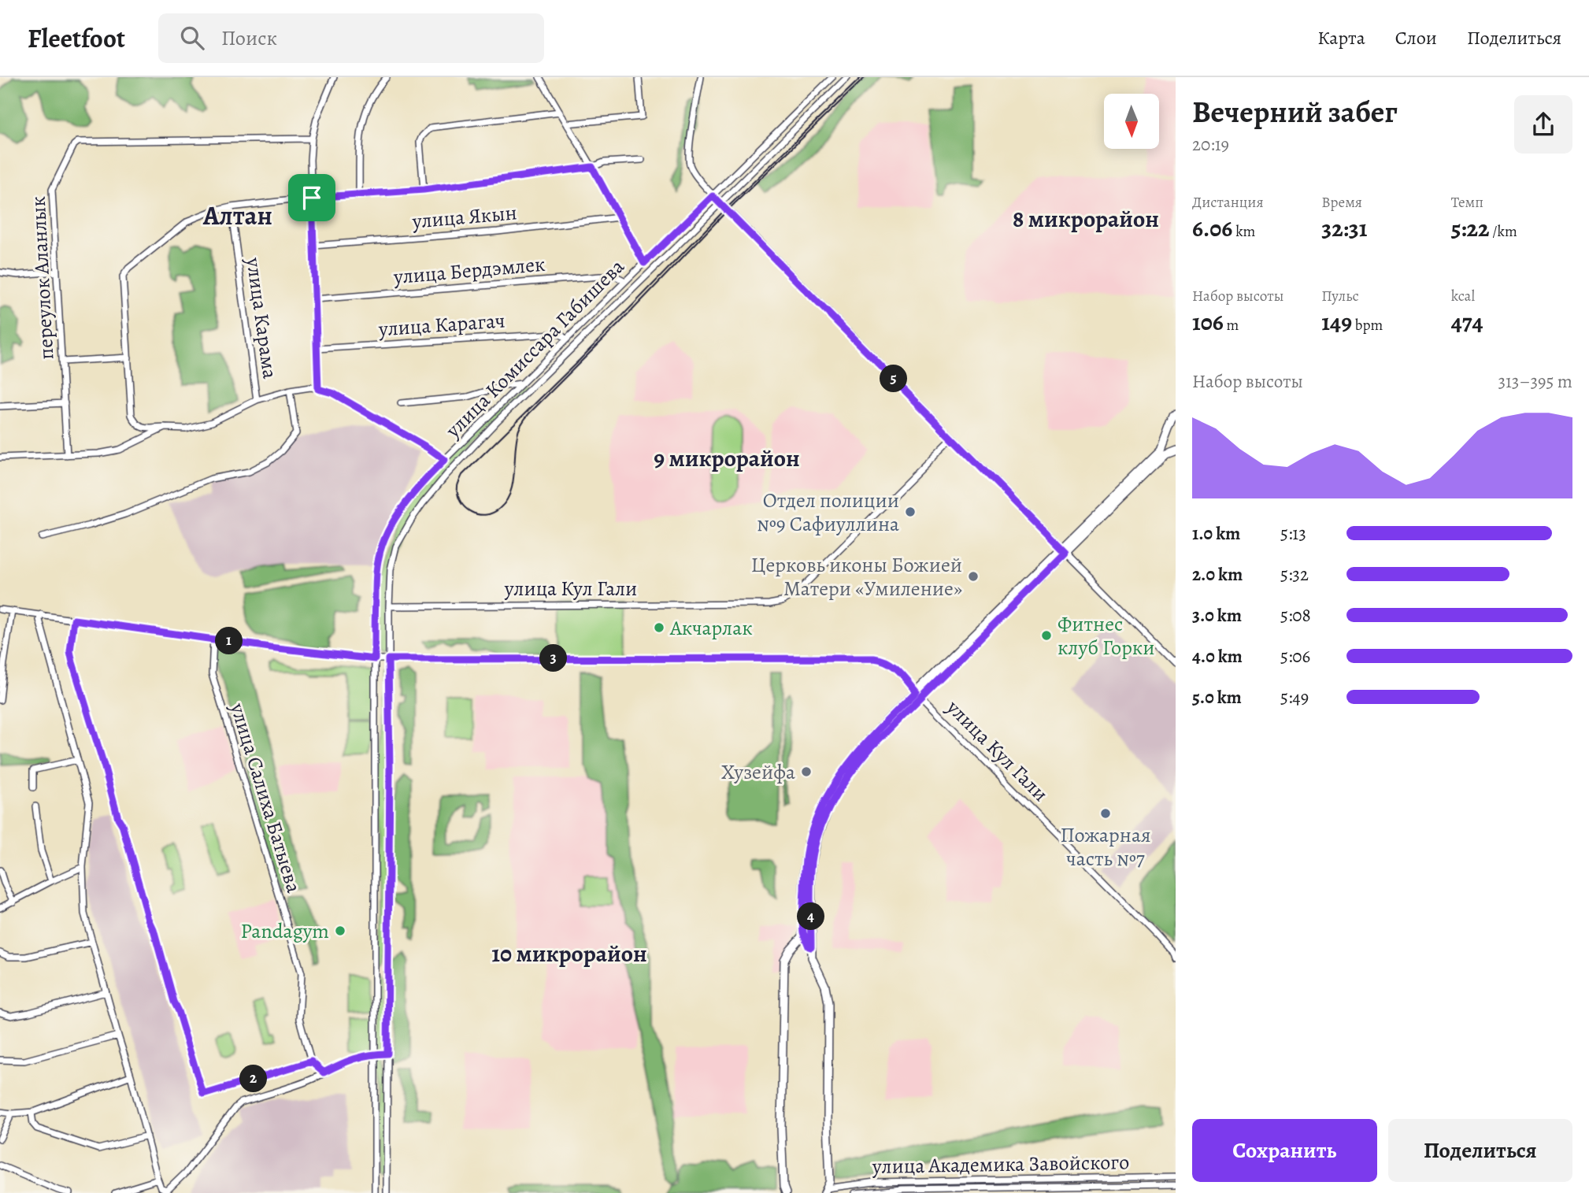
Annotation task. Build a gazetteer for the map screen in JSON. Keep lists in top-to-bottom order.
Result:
{
  "streets": {
    "street": [
      "улица Якын",
      "улица Бердэмлек",
      "переулок Аланлык",
      "улица Карама",
      "улица Карагач",
      "улица Комиссара Габишева",
      "улица Кул Гали",
      "улица Салиха Батыева",
      "улица Академика Завойского"
    ]
  },
  "crossings": [
    ["улица Бердэмлек", "улица Комиссара Габишева"],
    ["улица Карагач", "улица Комиссара Габишева"],
    ["улица Комиссара Габишева", "улица Кул Гали"],
    ["улица Кул Гали", "улица Салиха Батыева"]
  ],
  "districts": [
    "Алтан",
    "8 микрорайон",
    "9 микрорайон",
    "10 микрорайон"
  ],
  "places": [
    "Отдел полиции №9 Сафиуллина",
    "Церковь иконы Божией Матери «Умиление»",
    "Акчарлак",
    "Фитнес клуб Горки",
    "Хузейфа",
    "Пожарная часть №7",
    "Pandagym"
  ],
  "north": "bottom",
  "page": {
    "header": "Fleetfoot",
    "search": "Поиск",
    "nav": ["Карта", "Слои", "Поделиться"],
    "heading": ["Вечерний забег", "20:19"],
    "stats": [
      ["Дистанция", "6.06 km"],
      ["Время", "32:31"],
      ["Темп", "5:22 /km"],
      ["Набор высоты", "106 m"],
      ["Пульс", "149 bpm"],
      ["kcal", "474"]
    ],
    "chart": ["Набор высоты", "313–395 m"],
    "pins": [
      "5",
      "1",
      "3",
      "4",
      "2"
    ],
    "list": [
      {
        "name": "1.0 km",
        "note": "5:13"
      },
      {
        "name": "2.0 km",
        "note": "5:32"
      },
      {
        "name": "3.0 km",
        "note": "5:08"
      },
      {
        "name": "4.0 km",
        "note": "5:06"
      },
      {
        "name": "5.0 km",
        "note": "5:49"
      }
    ],
    "buttons": ["Сохранить", "Поделиться"]
  }
}
